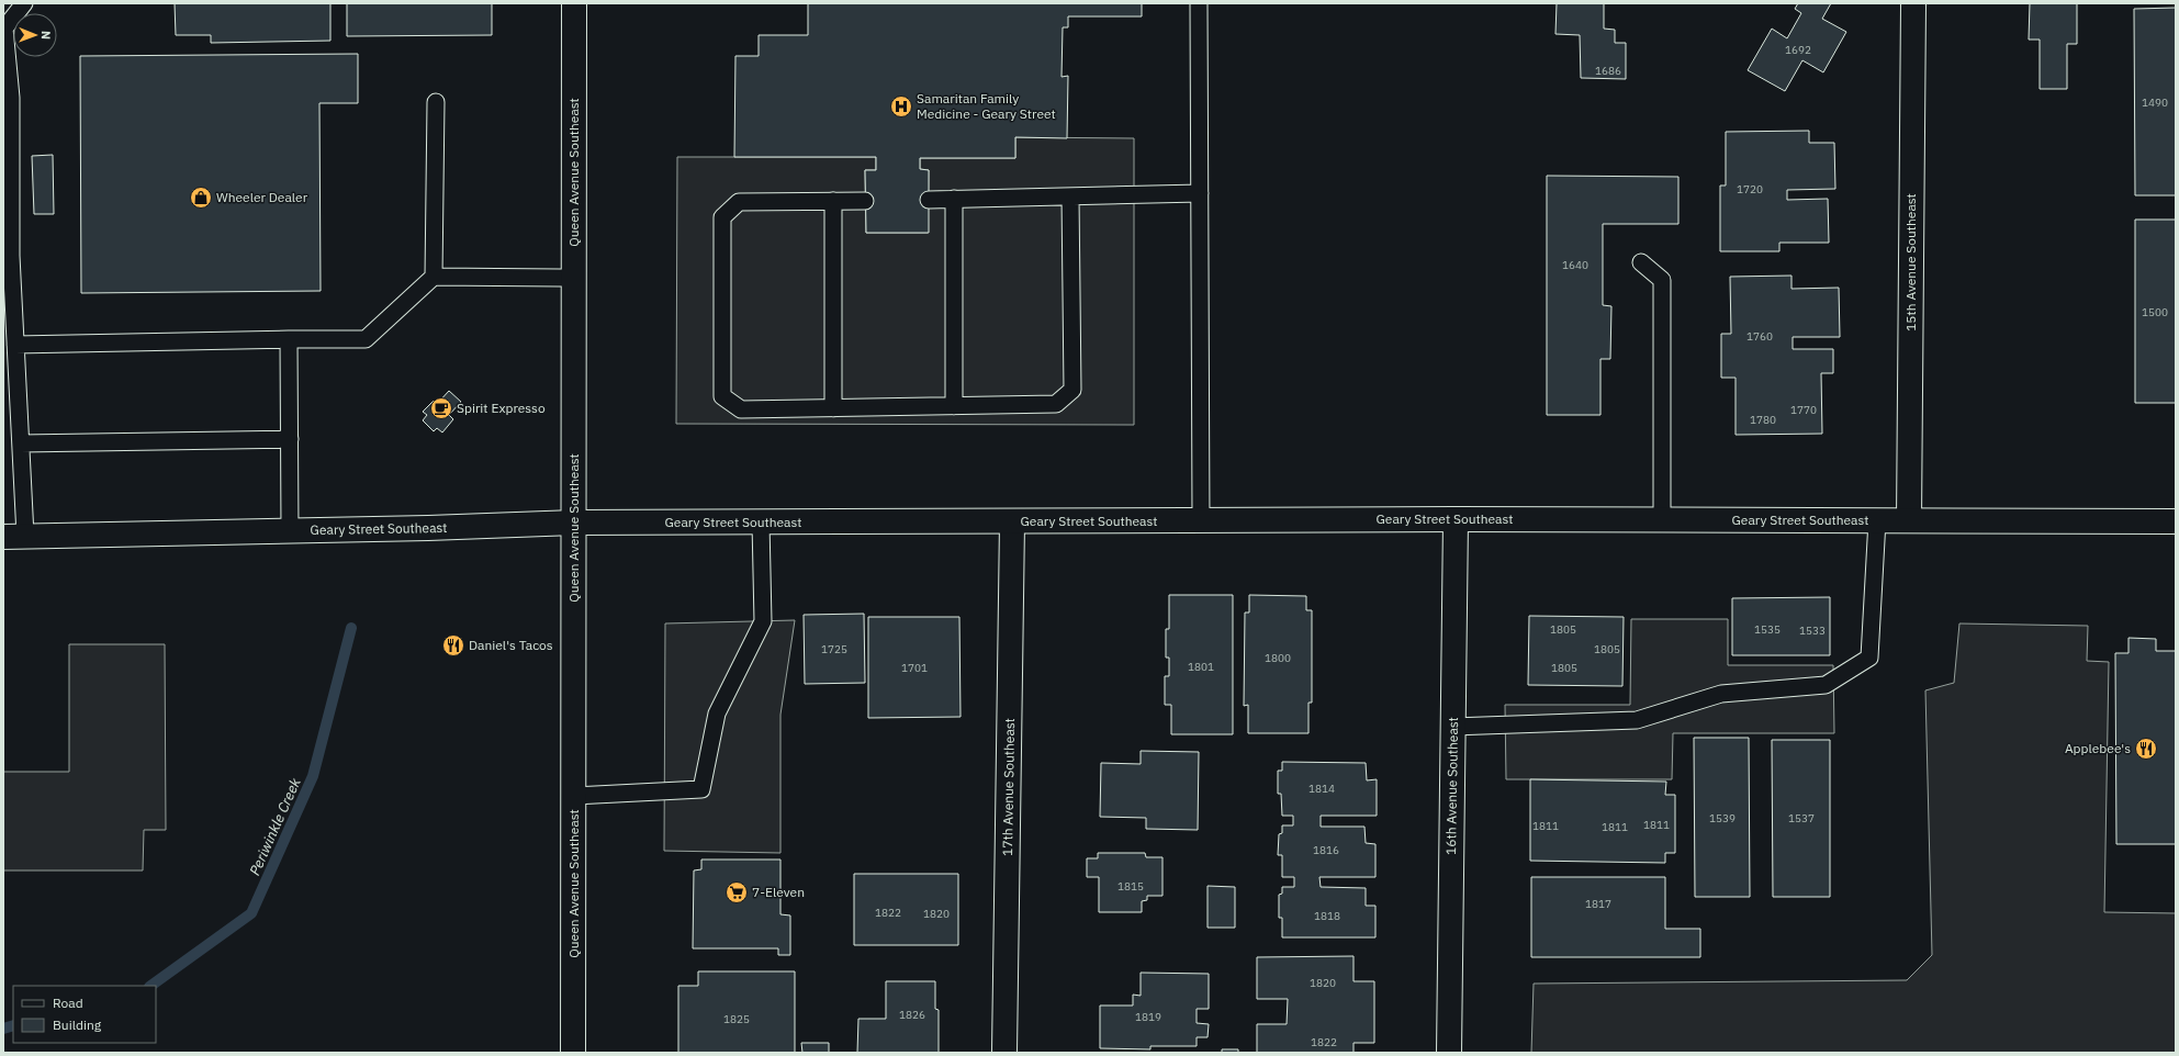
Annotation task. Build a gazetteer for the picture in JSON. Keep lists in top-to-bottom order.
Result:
{
  "streets": {
    "main road": [
      "Queen Avenue Southeast",
      "15th Avenue Southeast",
      "Geary Street Southeast",
      "16th Avenue Southeast",
      "17th Avenue Southeast"
    ]
  },
  "crossings": [
    ["Queen Avenue Southeast", "Geary Street Southeast"],
    ["15th Avenue Southeast", "Geary Street Southeast"],
    ["Geary Street Southeast", "16th Avenue Southeast"],
    ["Geary Street Southeast", "17th Avenue Southeast"]
  ],
  "water": ["Periwinkle Creek"],
  "places": {
    "hospital": ["Samaritan Family Medicine - Geary Street"],
    "shop": ["Wheeler Dealer"],
    "cafe": ["Spirit Expresso"],
    "restaurant": ["Daniel's Tacos", "Applebee's"],
    "supermarket": ["7-Eleven"]
  },
  "house_numbers": [
    "1692",
    "1686",
    "1490",
    "1720",
    "1640",
    "1500",
    "1760",
    "1770",
    "1780",
    "1805",
    "1535",
    "1533",
    "1725",
    "1805",
    "1800",
    "1801",
    "1701",
    "1805",
    "1814",
    "1539",
    "1537",
    "1811",
    "1811",
    "1811",
    "1816",
    "1815",
    "1817",
    "1822",
    "1820",
    "1818",
    "1820",
    "1826",
    "1819",
    "1825",
    "1822"
  ],
  "legend": ["Road", "Building"],
  "north": "right"
}
